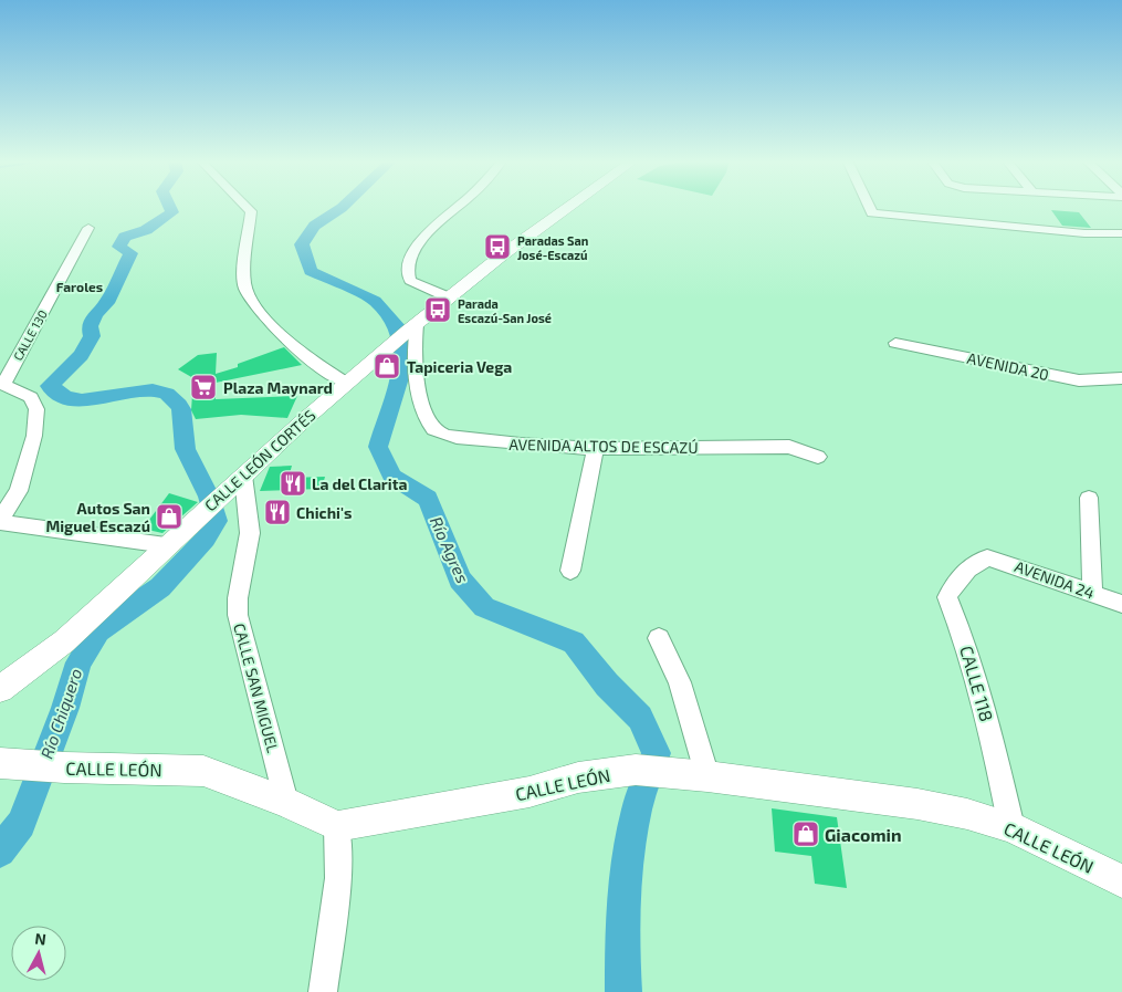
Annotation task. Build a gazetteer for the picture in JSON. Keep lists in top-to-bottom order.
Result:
{
  "streets": {
    "main road": ["CALLE LEÓN CORTÉS", "CALLE LEÓN"],
    "street": [
      "CALLE 130",
      "AVENIDA 20",
      "AVENIDA ALTOS DE ESCAZÚ",
      "AVENIDA 24",
      "CALLE 118",
      "CALLE SAN MIGUEL"
    ]
  },
  "crossings": [
    ["AVENIDA ALTOS DE ESCAZÚ", "CALLE LEÓN CORTÉS"],
    ["CALLE LEÓN CORTÉS", "CALLE SAN MIGUEL"],
    ["AVENIDA 24", "CALLE 118"],
    ["CALLE 118", "CALLE LEÓN"],
    ["CALLE SAN MIGUEL", "CALLE LEÓN"]
  ],
  "districts": ["Faroles"],
  "water": ["Río Agres", "Río Chiquero"],
  "places": {
    "bus stop": ["Paradas San José-Escazú", "Parada Escazú-San José"],
    "shop": ["Tapiceria Vega", "Autos San Miguel Escazú", "Giacomin"],
    "supermarket": ["Plaza Maynard"],
    "restaurant": ["La del Clarita", "Chichi's"]
  },
  "north": "top"
}
